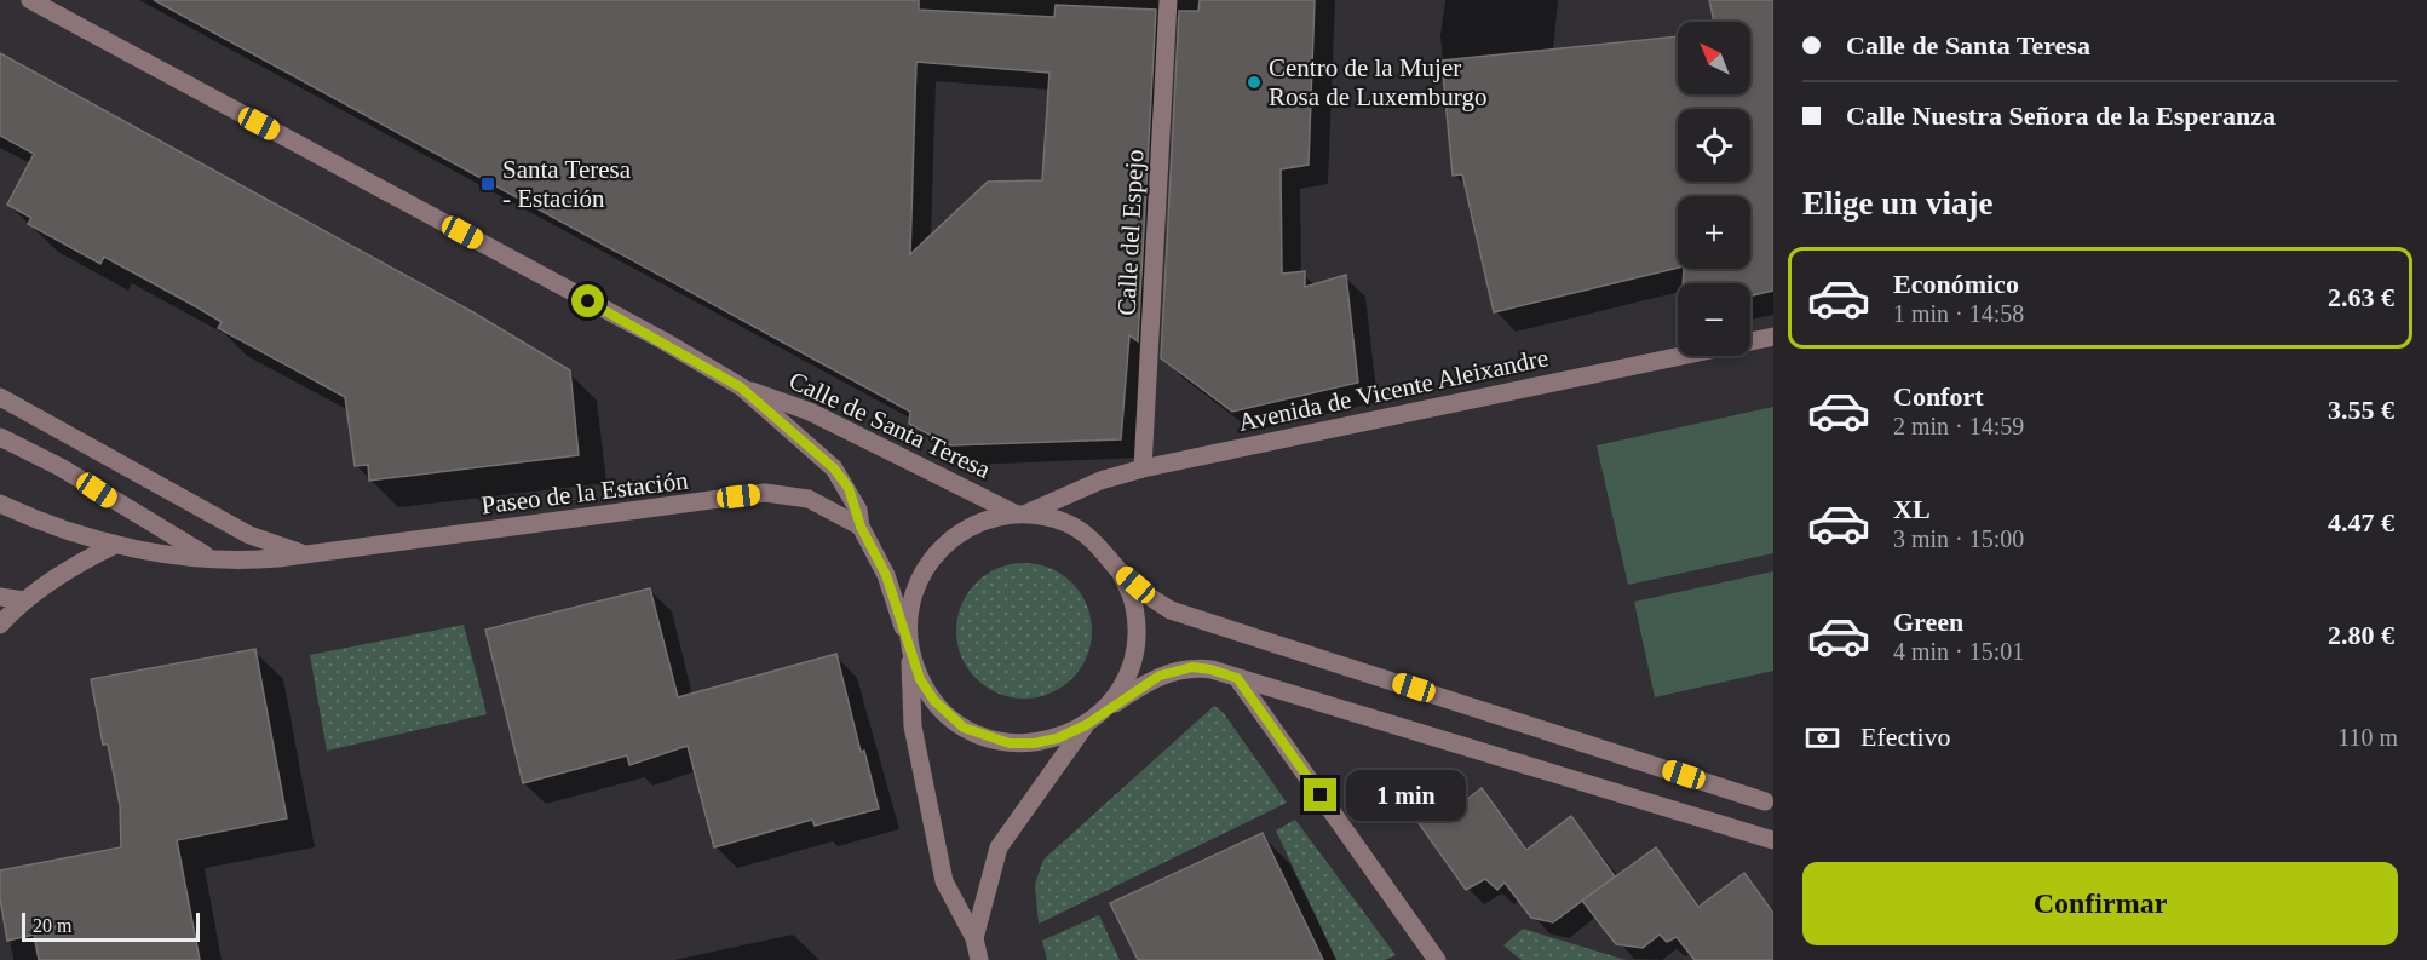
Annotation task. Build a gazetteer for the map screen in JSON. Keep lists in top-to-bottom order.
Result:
{
  "streets": {
    "street": [
      "Calle del Espejo",
      "Avenida de Vicente Aleixandre",
      "Calle de Santa Teresa",
      "Paseo de la Estación"
    ]
  },
  "crossings": [
    ["Calle del Espejo", "Avenida de Vicente Aleixandre"],
    ["Avenida de Vicente Aleixandre", "Calle de Santa Teresa"],
    ["Calle de Santa Teresa", "Paseo de la Estación"]
  ],
  "places": {
    "other": ["Centro de la Mujer Rosa de Luxemburgo"],
    "transit": ["Santa Teresa - Estación"]
  },
  "scale_bar": "20 m",
  "north": "top left",
  "page": {
    "banner": ["Calle de Santa Teresa", "Calle Nuestra Señora de la Esperanza"],
    "map_buttons": ["+", "−"],
    "heading": "Elige un viaje",
    "list": [
      {
        "name": "Económico",
        "note": "1 min · 14:58",
        "value": "2.63 €"
      },
      {
        "name": "Confort",
        "note": "2 min · 14:59",
        "value": "3.55 €"
      },
      {
        "name": "XL",
        "note": "3 min · 15:00",
        "value": "4.47 €"
      },
      {
        "name": "Green",
        "note": "4 min · 15:01",
        "value": "2.80 €"
      }
    ],
    "pay": ["Efectivo", "110 m"],
    "bubble": "1 min",
    "buttons": "Confirmar",
    "scale": "20 m"
  }
}
